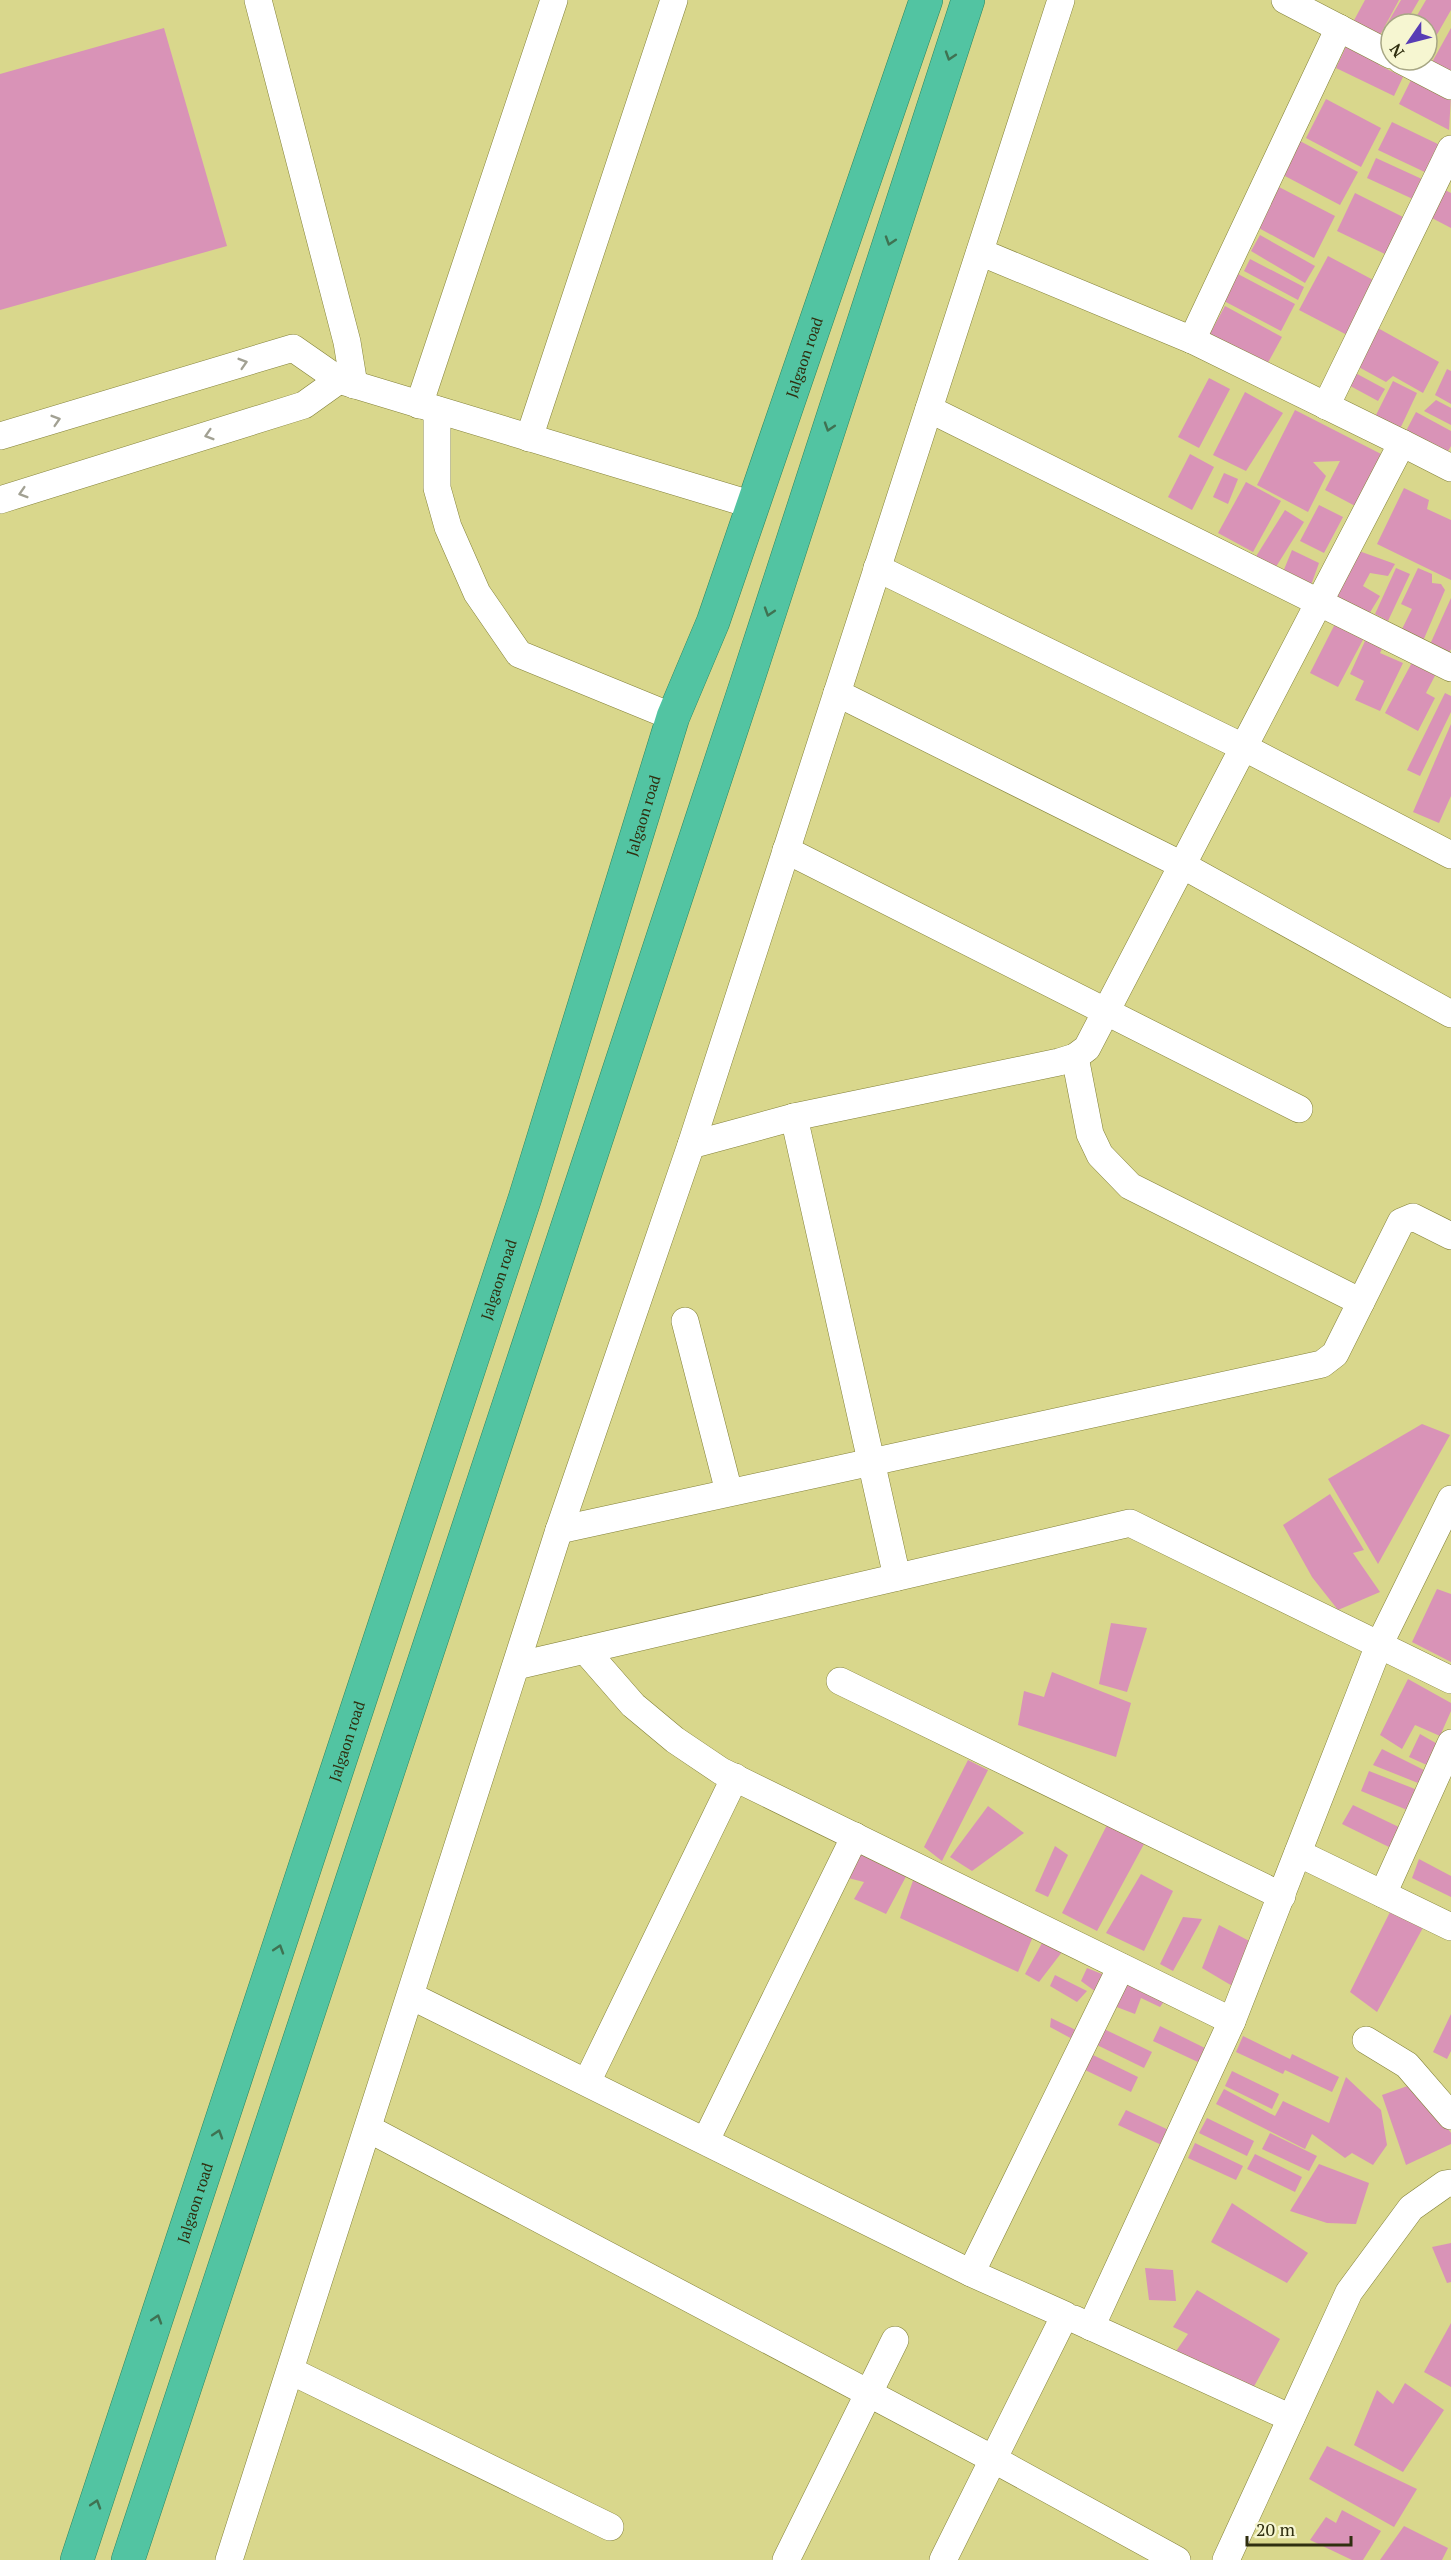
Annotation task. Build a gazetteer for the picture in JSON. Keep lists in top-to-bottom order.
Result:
{
  "streets": {
    "highway": ["Jalgaon road"]
  },
  "scale_bar": "20 m",
  "north": "bottom left"
}
